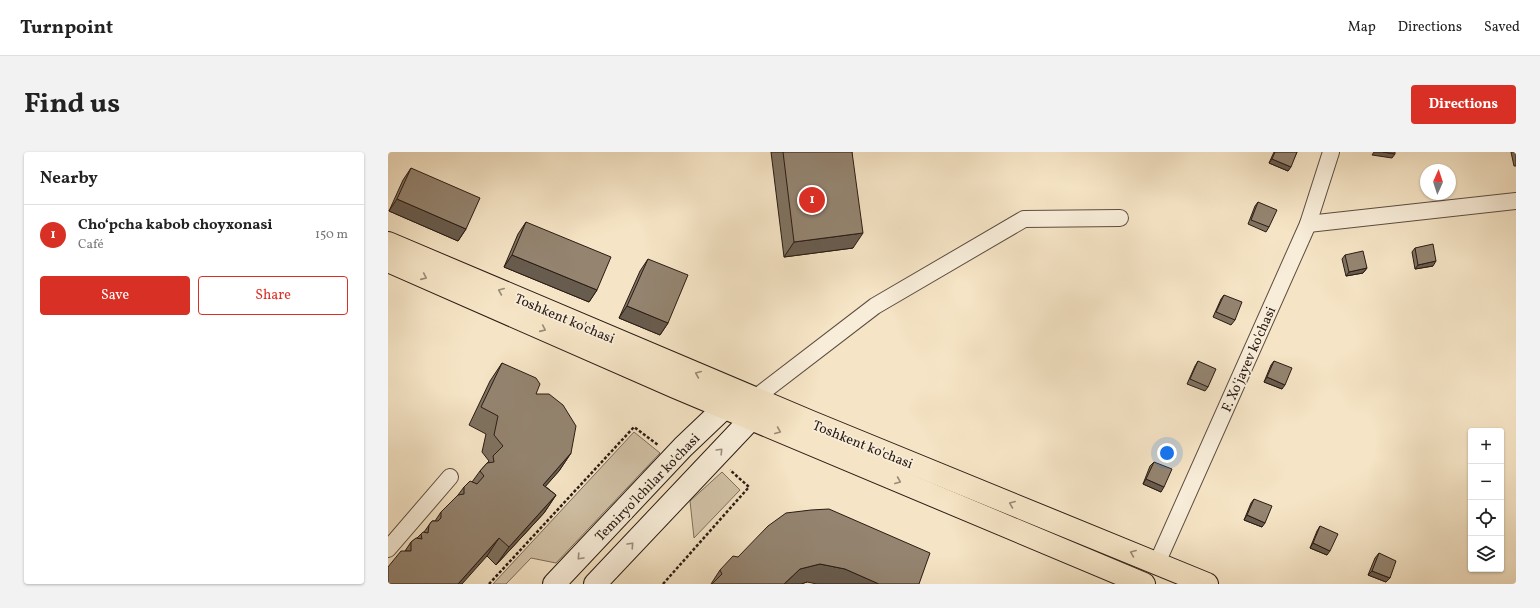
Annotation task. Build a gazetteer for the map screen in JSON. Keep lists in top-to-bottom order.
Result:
{
  "streets": {
    "main road": ["Toshkent ko'chasi", "Temiryo'lchilar ko'chasi"],
    "street": ["F. Xo'jayev ko'chasi"]
  },
  "crossings": [
    ["Toshkent ko'chasi", "F. Xo'jayev ko'chasi"],
    ["Toshkent ko'chasi", "Temiryo'lchilar ko'chasi"]
  ],
  "north": "top",
  "page": {
    "header": "Turnpoint",
    "nav": ["Map", "Directions", "Saved"],
    "title": "Find us",
    "buttons": [
      "Directions",
      ["Save", "Share"]
    ],
    "heading": "Nearby",
    "pins": "1",
    "list": [
      {
        "mark": "1",
        "name": "Cho‘pcha kabob choyxonasi",
        "note": "Café",
        "value": "150 m"
      }
    ],
    "map_buttons": ["+", "−"]
  }
}
